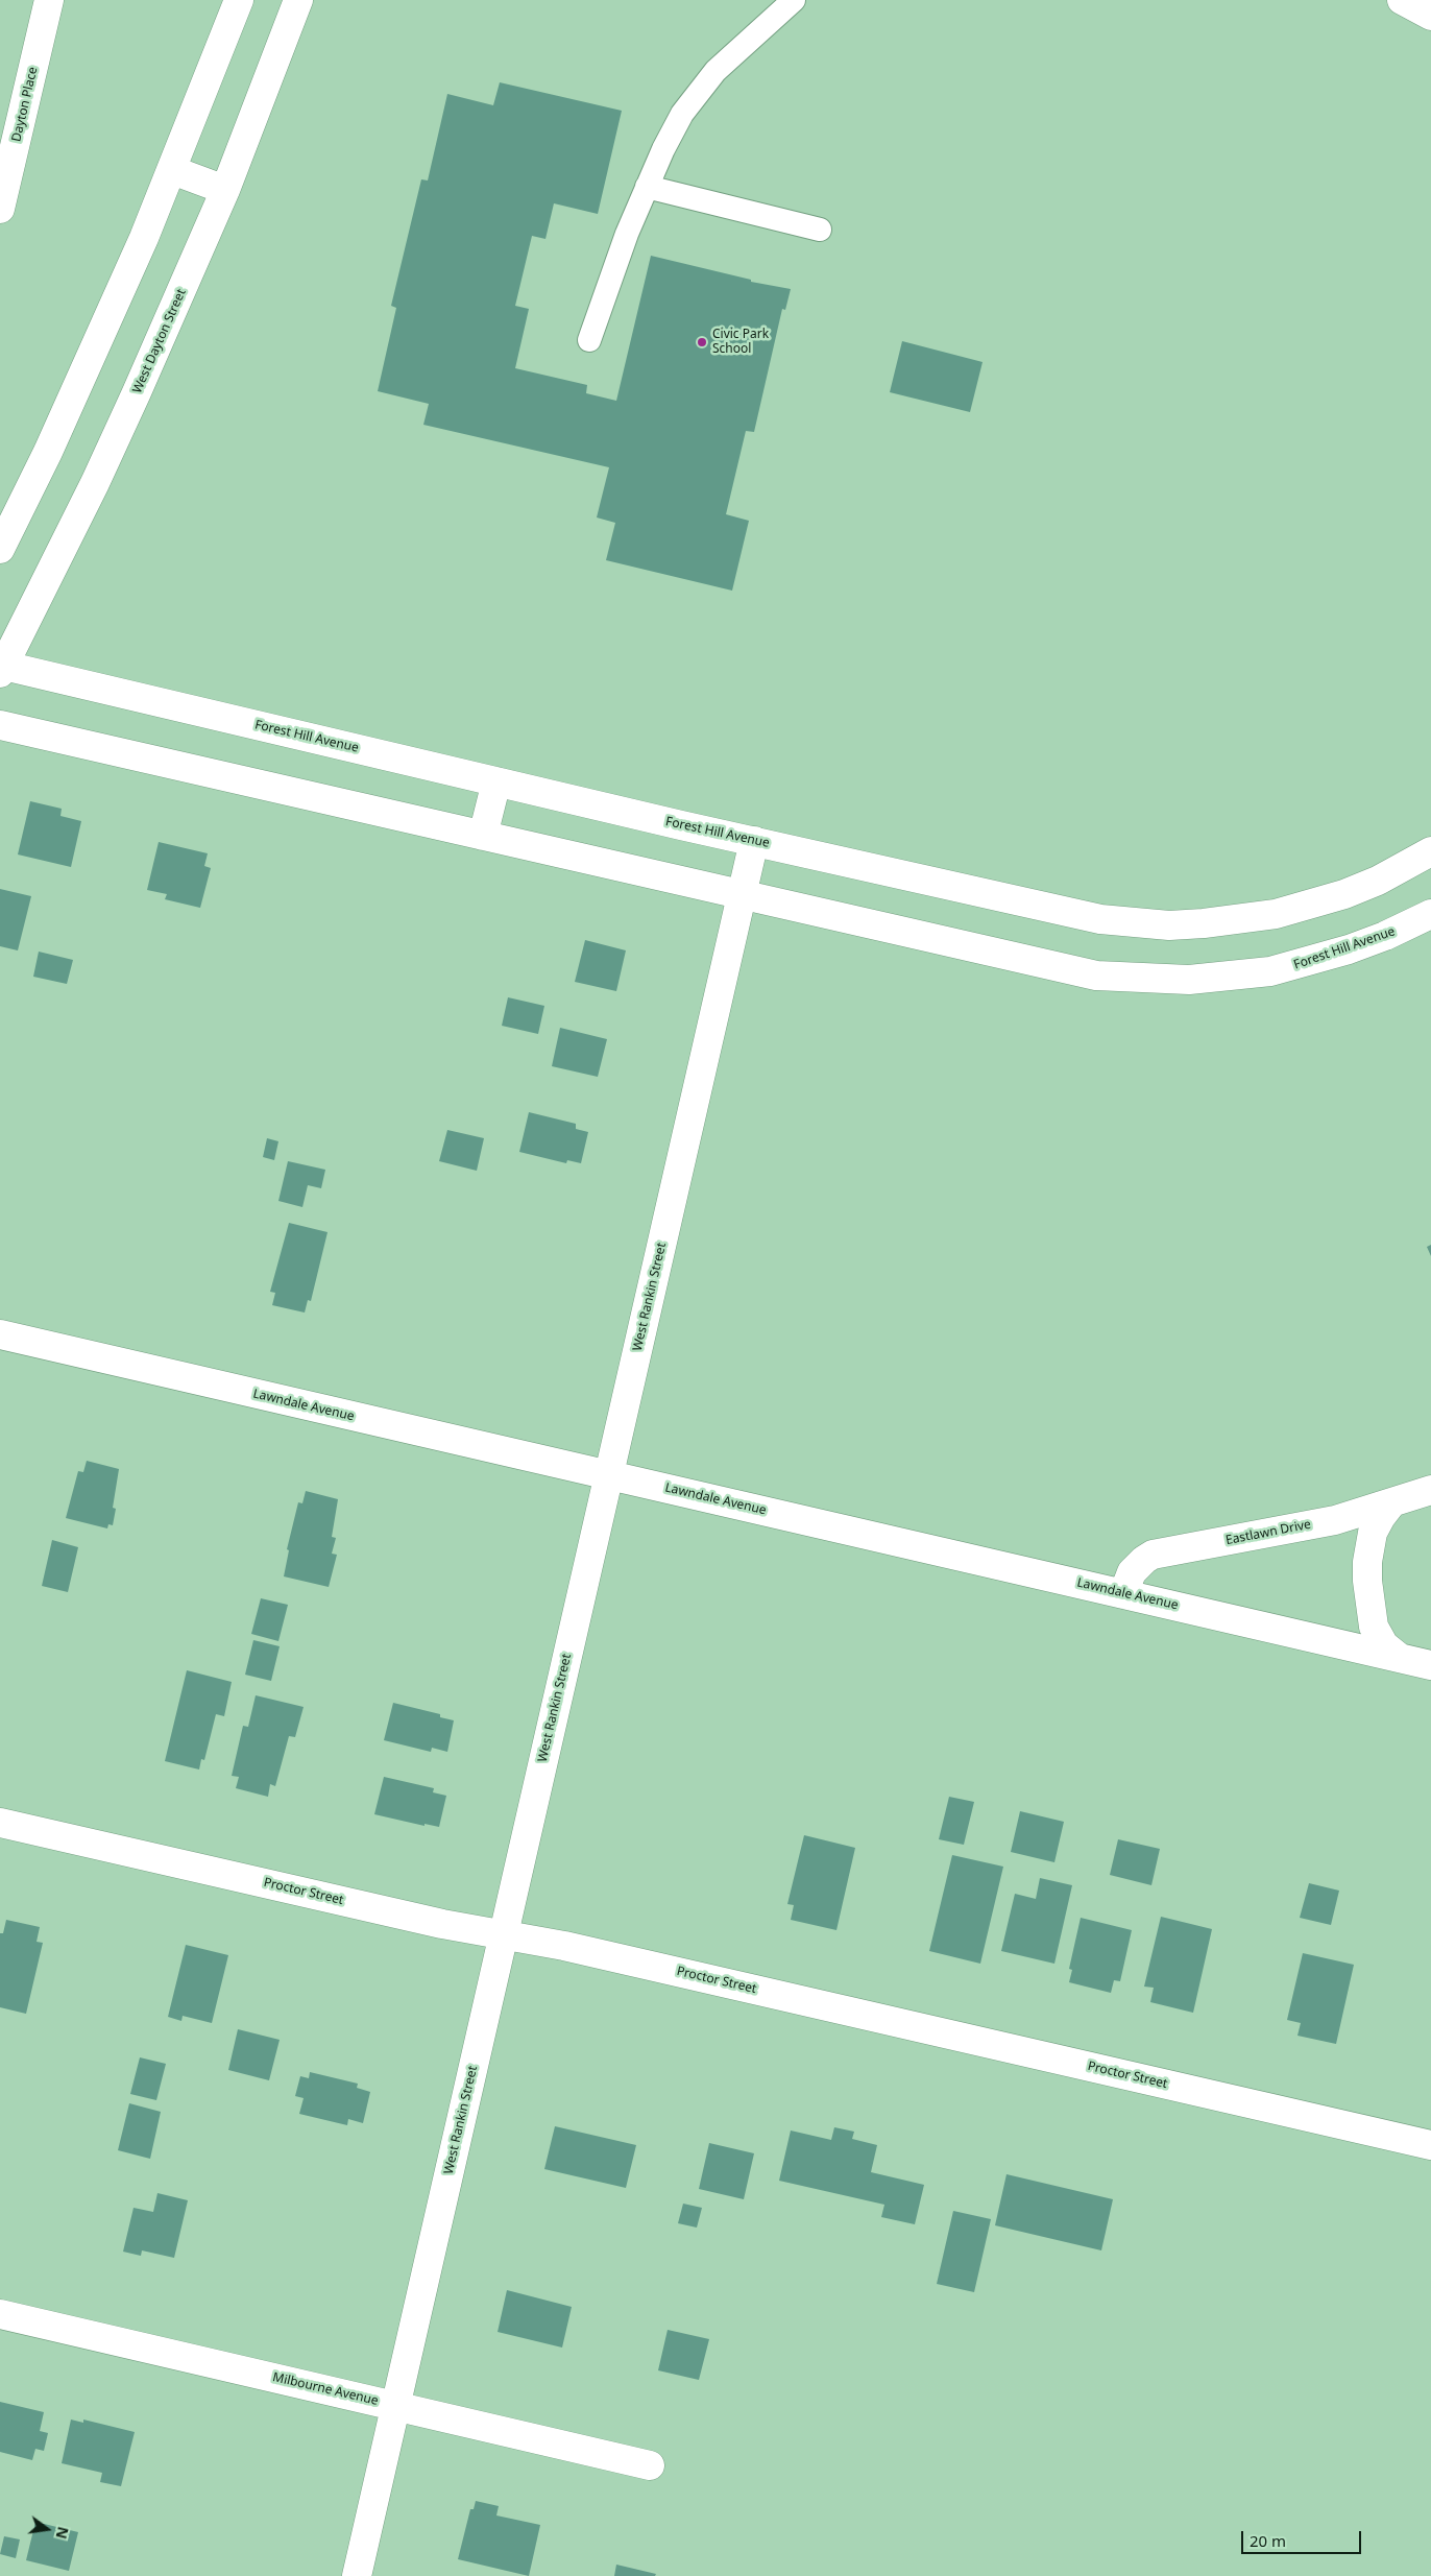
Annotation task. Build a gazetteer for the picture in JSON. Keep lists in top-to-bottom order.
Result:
{
  "streets": {
    "street": [
      "Dayton Place",
      "West Dayton Street",
      "Forest Hill Avenue",
      "West Rankin Street",
      "Lawndale Avenue",
      "Eastlawn Drive",
      "Proctor Street",
      "Milbourne Avenue"
    ]
  },
  "crossings": [
    ["West Dayton Street", "Forest Hill Avenue"],
    ["Forest Hill Avenue", "West Rankin Street"],
    ["West Rankin Street", "Lawndale Avenue"],
    ["West Rankin Street", "Proctor Street"],
    ["West Rankin Street", "Milbourne Avenue"],
    ["Lawndale Avenue", "Eastlawn Drive"]
  ],
  "places": ["Civic Park School"],
  "scale_bar": "20 m",
  "north": "right"
}
